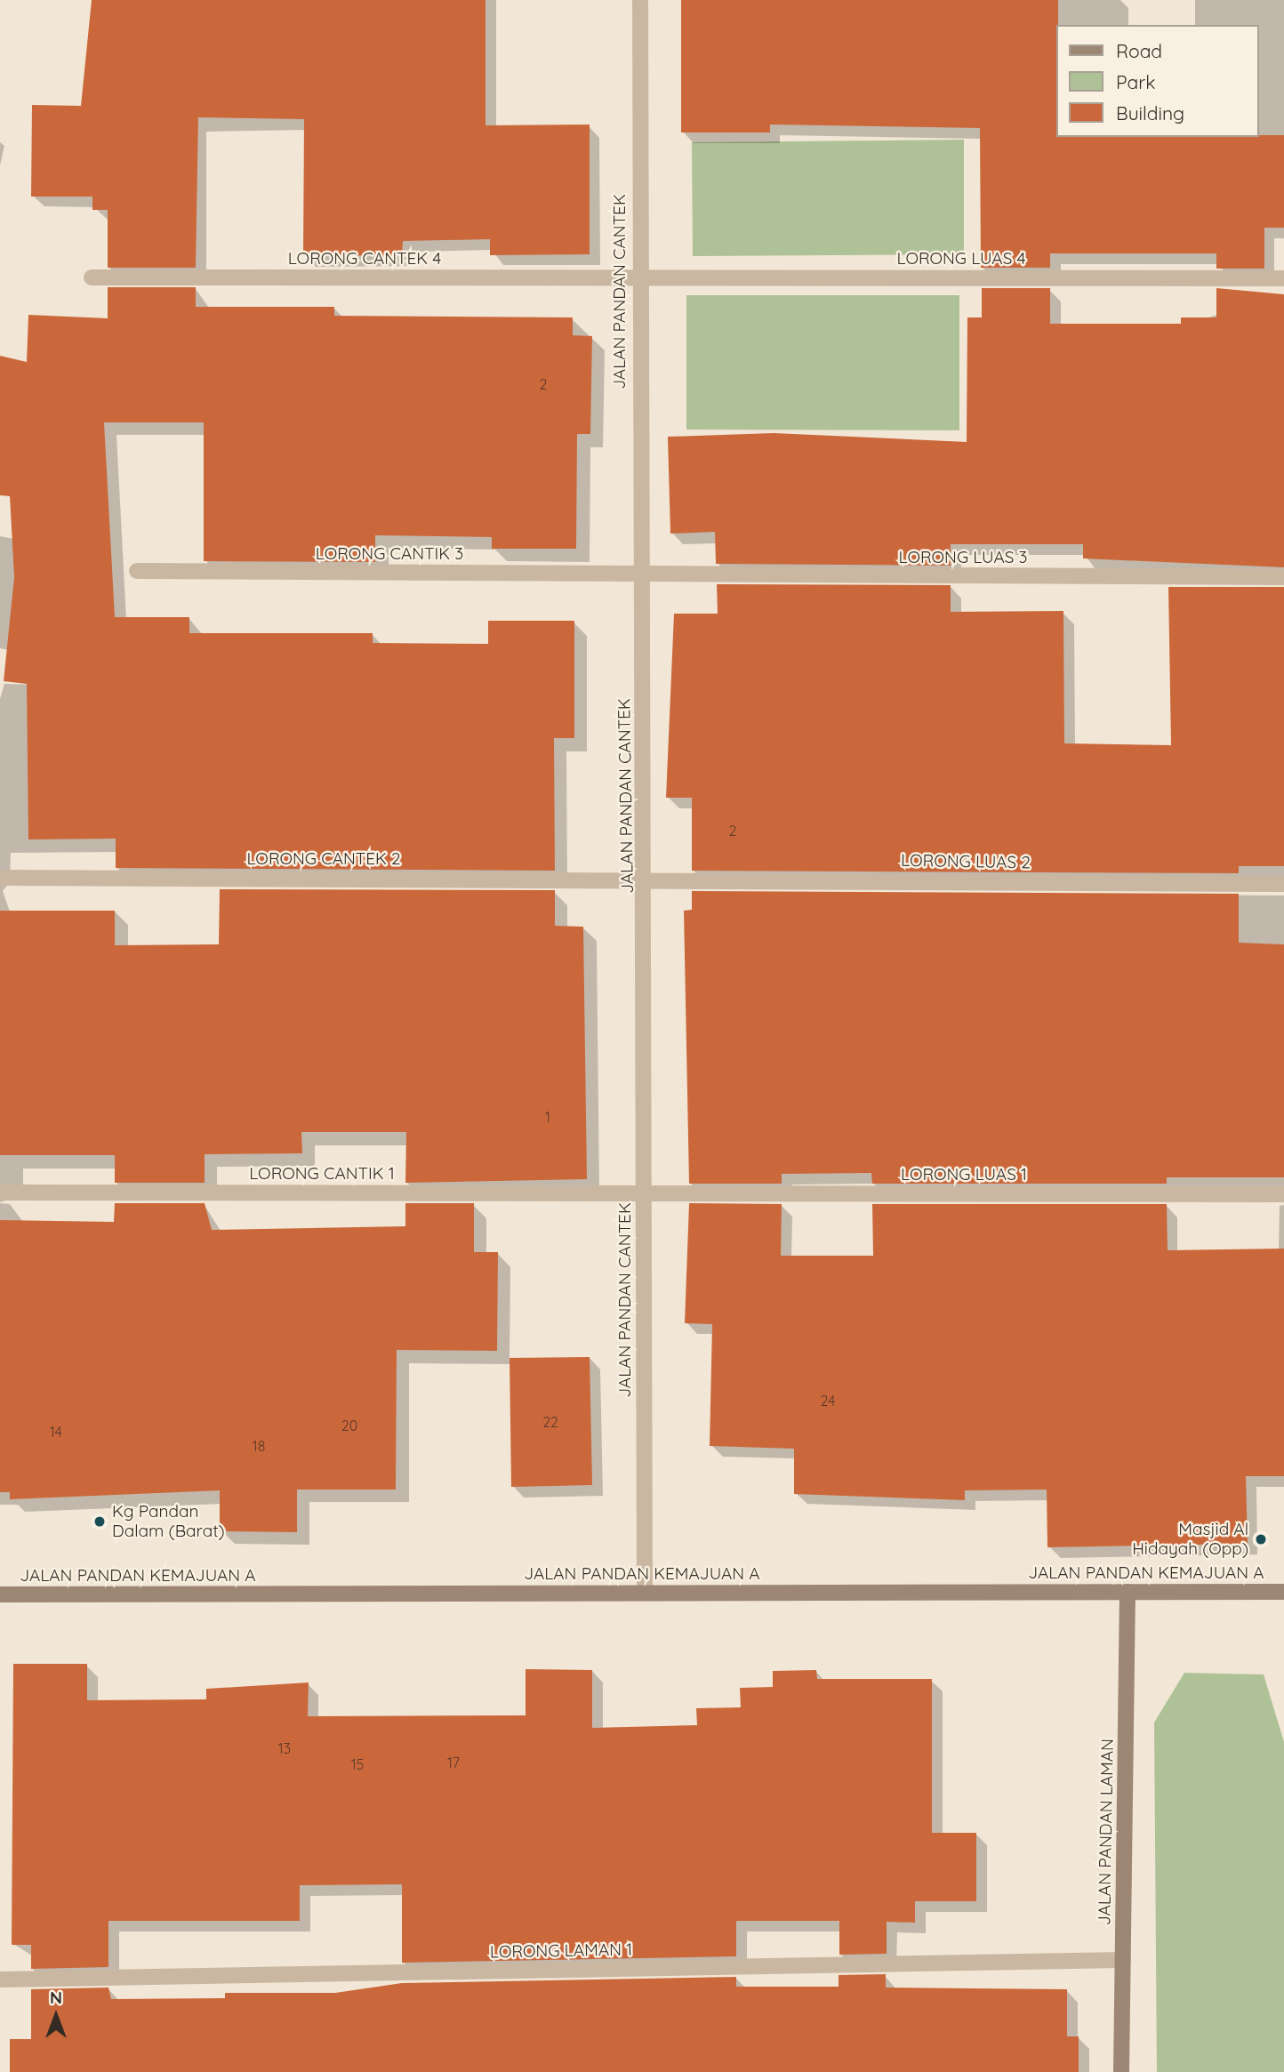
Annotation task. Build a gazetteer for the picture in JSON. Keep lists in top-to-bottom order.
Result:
{
  "streets": {
    "street": [
      "LORONG CANTEK 4",
      "LORONG LUAS 4",
      "JALAN PANDAN CANTEK",
      "LORONG CANTIK 3",
      "LORONG LUAS 3",
      "LORONG CANTEK 2",
      "LORONG LUAS 2",
      "LORONG CANTIK 1",
      "LORONG LUAS 1",
      "JALAN PANDAN KEMAJUAN A",
      "JALAN PANDAN LAMAN",
      "LORONG LAMAN 1"
    ]
  },
  "crossings": [
    ["LORONG CANTEK 4", "LORONG LUAS 4"],
    ["LORONG CANTEK 4", "JALAN PANDAN CANTEK"],
    ["LORONG LUAS 4", "JALAN PANDAN CANTEK"],
    ["JALAN PANDAN CANTEK", "LORONG CANTIK 3"],
    ["JALAN PANDAN CANTEK", "LORONG LUAS 3"],
    ["JALAN PANDAN CANTEK", "LORONG CANTEK 2"],
    ["JALAN PANDAN CANTEK", "LORONG LUAS 2"],
    ["JALAN PANDAN CANTEK", "LORONG CANTIK 1"],
    ["JALAN PANDAN CANTEK", "LORONG LUAS 1"],
    ["JALAN PANDAN CANTEK", "JALAN PANDAN KEMAJUAN A"],
    ["LORONG CANTIK 3", "LORONG LUAS 3"],
    ["LORONG CANTEK 2", "LORONG LUAS 2"],
    ["LORONG CANTIK 1", "LORONG LUAS 1"],
    ["JALAN PANDAN KEMAJUAN A", "JALAN PANDAN LAMAN"],
    ["JALAN PANDAN LAMAN", "LORONG LAMAN 1"]
  ],
  "places": ["Kg Pandan Dalam (Barat)", "Masjid Al Hidayah (Opp)"],
  "house_numbers": [
    "2",
    "2",
    "1",
    "24",
    "22",
    "20",
    "14",
    "18",
    "13",
    "17",
    "15"
  ],
  "legend": ["Road", "Park", "Building"],
  "north": "top"
}
